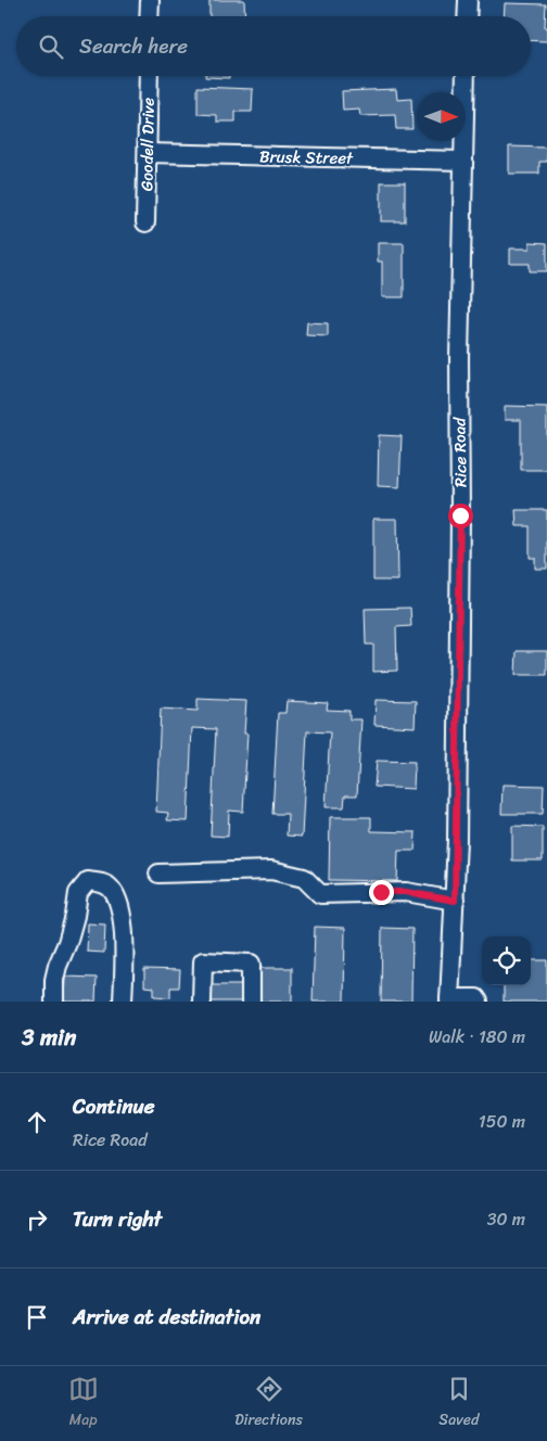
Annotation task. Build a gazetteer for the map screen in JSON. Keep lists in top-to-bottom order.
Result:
{
  "streets": {
    "street": ["Goodell Drive", "Brusk Street", "Rice Road"]
  },
  "crossings": [
    ["Goodell Drive", "Brusk Street"],
    ["Brusk Street", "Rice Road"]
  ],
  "north": "right",
  "page": {
    "search": "Search here",
    "heading": ["3 min", "Walk · 180 m"],
    "list": [
      ["Continue", "Rice Road", "150 m"],
      ["Turn right", "30 m"],
      "Arrive at destination"
    ],
    "nav": ["Map", "Directions", "Saved"]
  }
}
